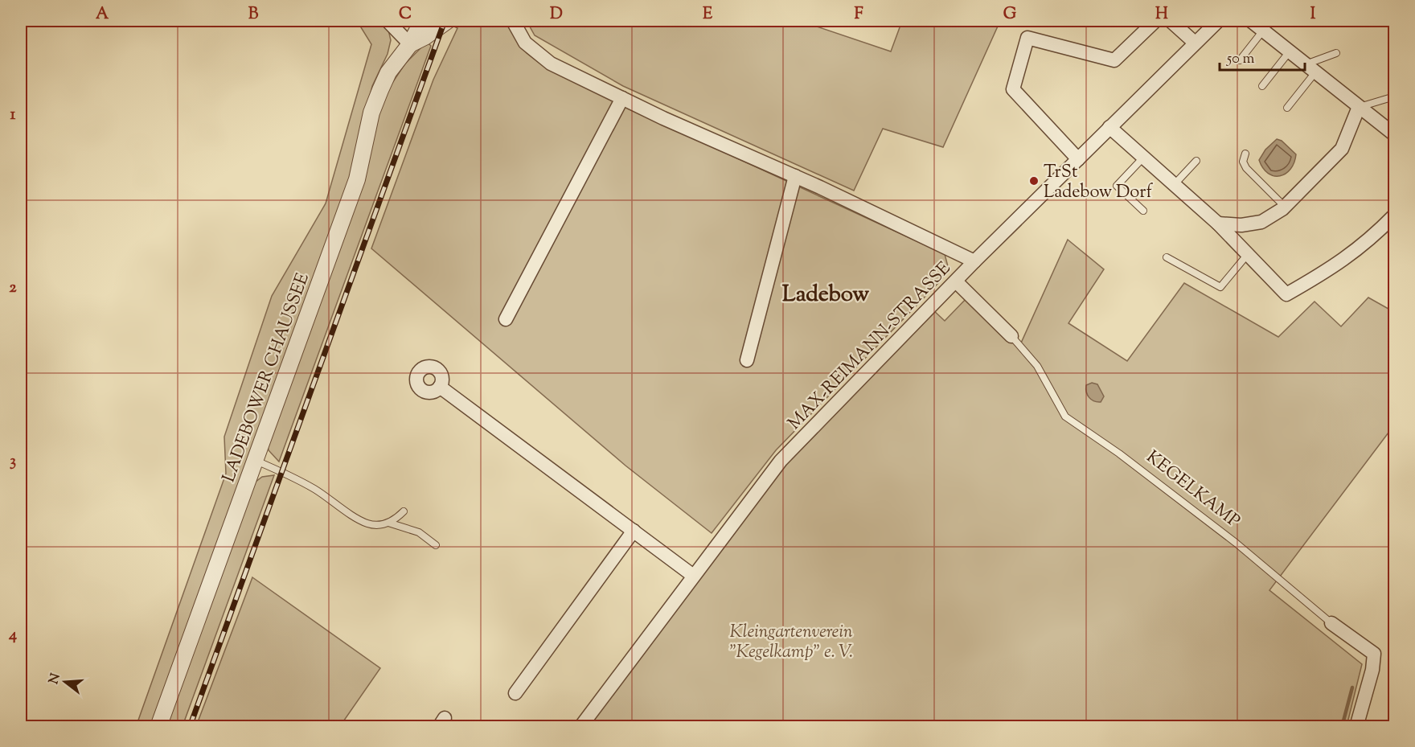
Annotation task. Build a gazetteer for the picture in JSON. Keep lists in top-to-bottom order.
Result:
{
  "streets": {
    "street": ["MAX-REIMANN-STRASSE", "LADEBOWER CHAUSSEE", "KEGELKAMP"]
  },
  "crossings": [
    ["MAX-REIMANN-STRASSE", "KEGELKAMP"]
  ],
  "districts": ["Ladebow"],
  "parks": ["Kleingartenverein \"Kegelkamp\" e. V."],
  "places": ["TrSt Ladebow Dorf"],
  "scale_bar": "50 m",
  "north": "left",
  "grid": {
    "columns": [
      "A",
      "B",
      "C",
      "D",
      "E",
      "F",
      "G",
      "H",
      "I"
    ],
    "rows": [
      "1",
      "2",
      "3",
      "4"
    ]
  }
}
